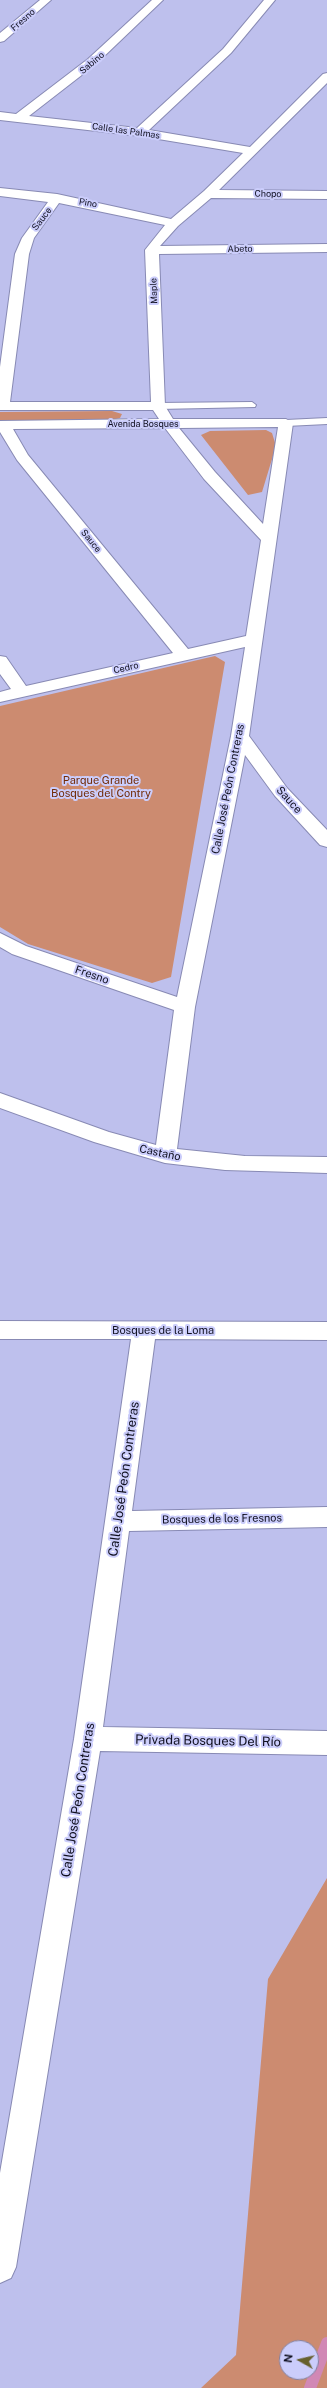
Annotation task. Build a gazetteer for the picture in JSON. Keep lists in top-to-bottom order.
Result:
{
  "streets": {
    "street": [
      "Fresno",
      "Sabino",
      "Calle las Palmas",
      "Chopo",
      "Pino",
      "Sauce",
      "Abeto",
      "Maple",
      "Avenida Bosques",
      "Cedro",
      "Calle José Peón Contreras",
      "Castaño",
      "Bosques de la Loma",
      "Bosques de los Fresnos",
      "Privada Bosques Del Río"
    ]
  },
  "crossings": [
    ["Fresno", "Calle José Peón Contreras"],
    ["Sabino", "Calle las Palmas"],
    ["Pino", "Sauce"],
    ["Sauce", "Avenida Bosques"],
    ["Sauce", "Cedro"],
    ["Sauce", "Calle José Peón Contreras"],
    ["Abeto", "Maple"],
    ["Maple", "Avenida Bosques"],
    ["Maple", "Calle José Peón Contreras"],
    ["Avenida Bosques", "Calle José Peón Contreras"],
    ["Cedro", "Calle José Peón Contreras"],
    ["Calle José Peón Contreras", "Castaño"],
    ["Calle José Peón Contreras", "Bosques de la Loma"],
    ["Calle José Peón Contreras", "Bosques de los Fresnos"],
    ["Calle José Peón Contreras", "Privada Bosques Del Río"]
  ],
  "parks": ["Parque Grande Bosques del Contry"],
  "north": "left"
}
